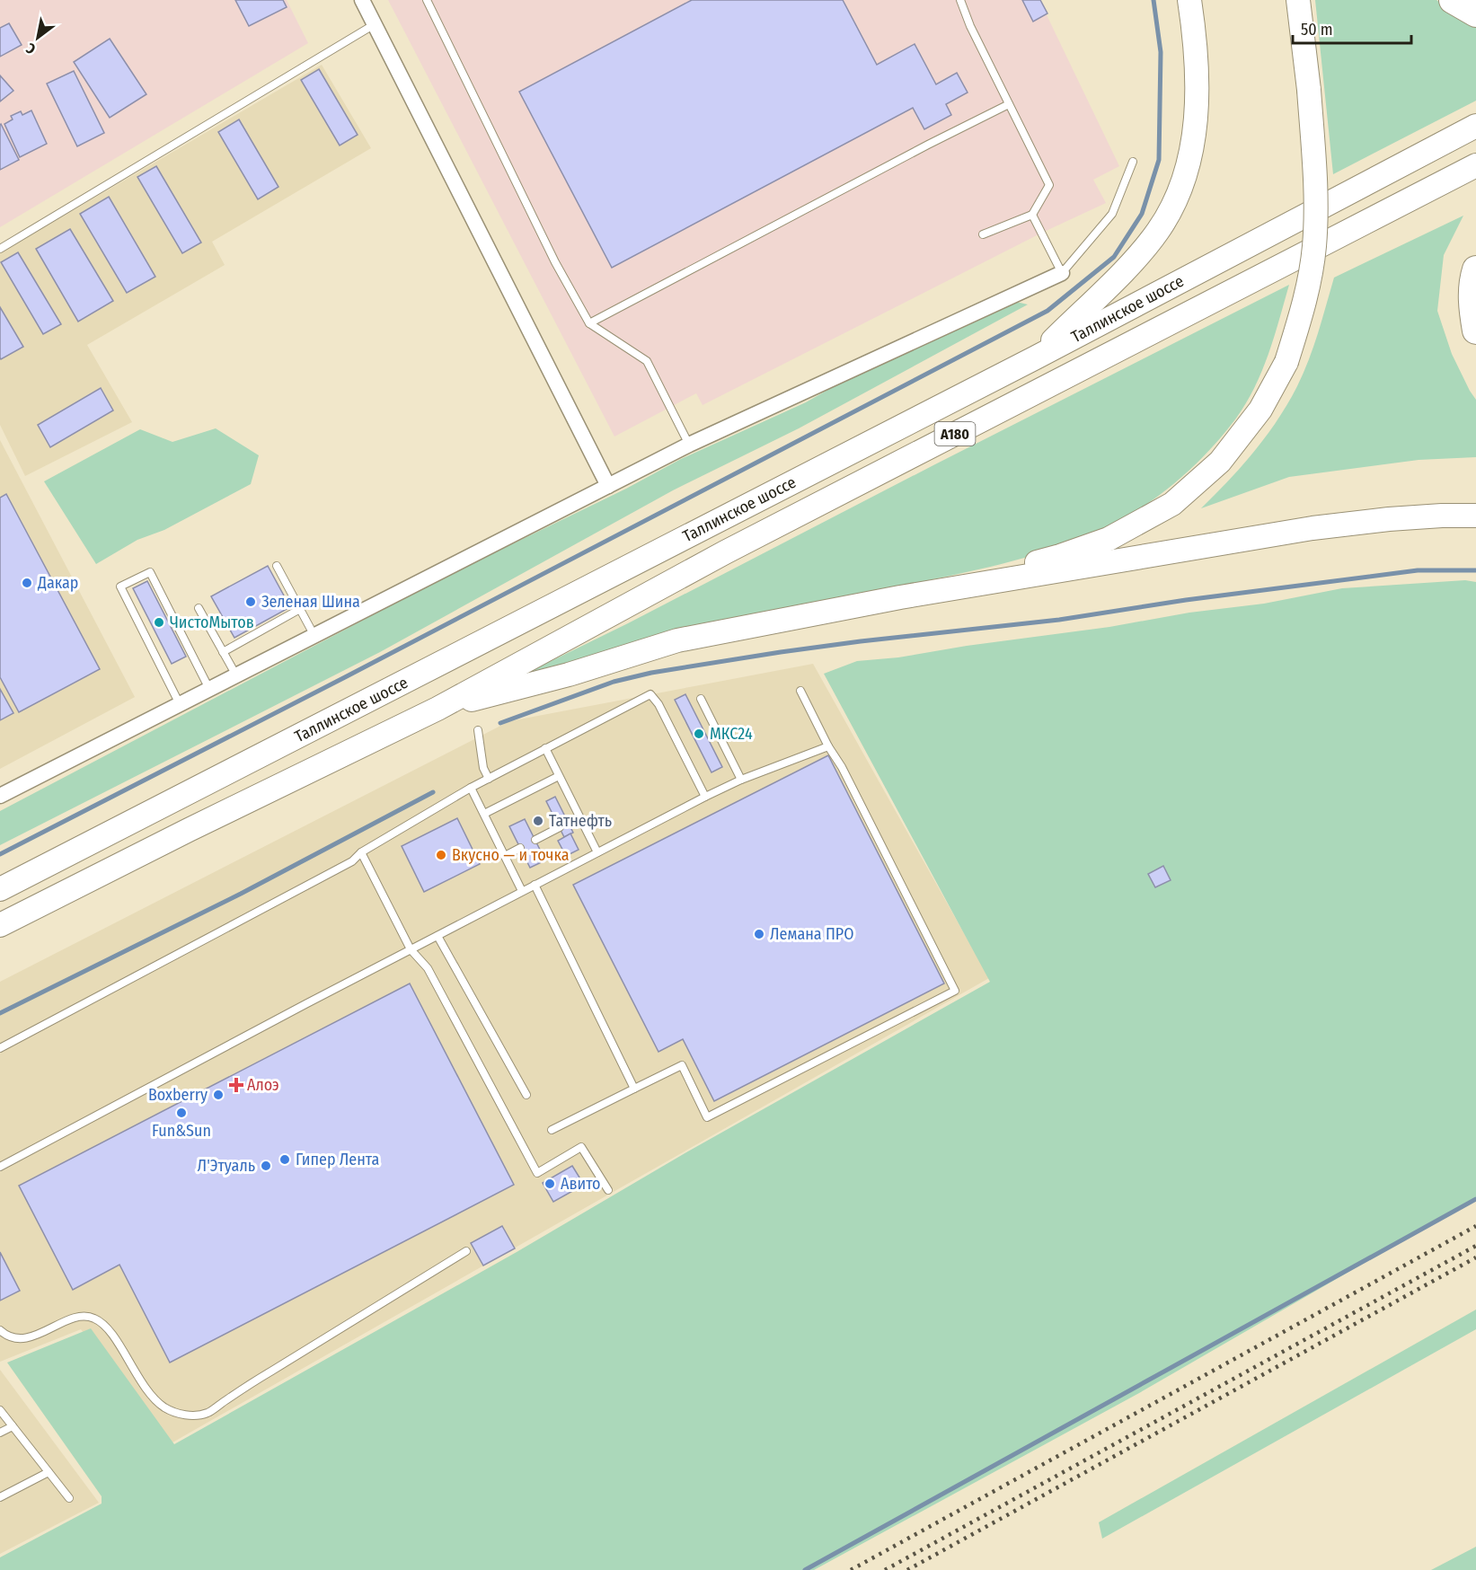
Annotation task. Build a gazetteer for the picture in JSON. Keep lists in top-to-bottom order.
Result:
{
  "streets": {
    "main road": ["Таллинское шоссе", "A180"]
  },
  "places": {
    "other": [
      "Дакар",
      "Зеленая Шина",
      "ЧистоМытов",
      "МКС24",
      "Татнефть",
      "Вкусно — и точка",
      "Лемана ПРО",
      "Boxberry",
      "Fun&Sun",
      "Гипер Лента",
      "Л'Этуаль",
      "Авито"
    ],
    "health": ["Алоэ"]
  },
  "scale_bar": "50 m",
  "north": "bottom left"
}
